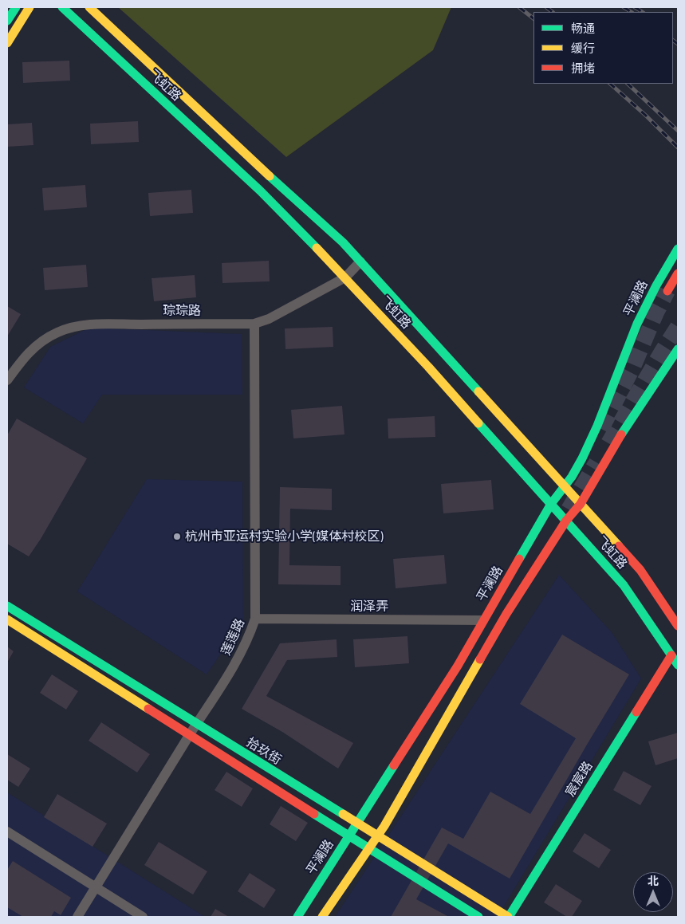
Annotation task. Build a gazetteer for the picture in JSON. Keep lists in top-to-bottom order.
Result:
{
  "streets": {
    "main road": [
      "飞虹路",
      "平澜路",
      "拾玖街",
      "宸宸路"
    ],
    "street": ["琮琮路", "润泽弄", "莲莲路"]
  },
  "crossings": [
    ["飞虹路", "平澜路"],
    ["飞虹路", "琮琮路"],
    ["飞虹路", "宸宸路"],
    ["平澜路", "润泽弄"],
    ["平澜路", "拾玖街"],
    ["琮琮路", "莲莲路"],
    ["润泽弄", "莲莲路"],
    ["莲莲路", "拾玖街"],
    ["拾玖街", "宸宸路"]
  ],
  "places": ["杭州市亚运村实验小学(媒体村校区)"],
  "legend": ["畅通", "缓行", "拥堵"],
  "north": "top"
}
